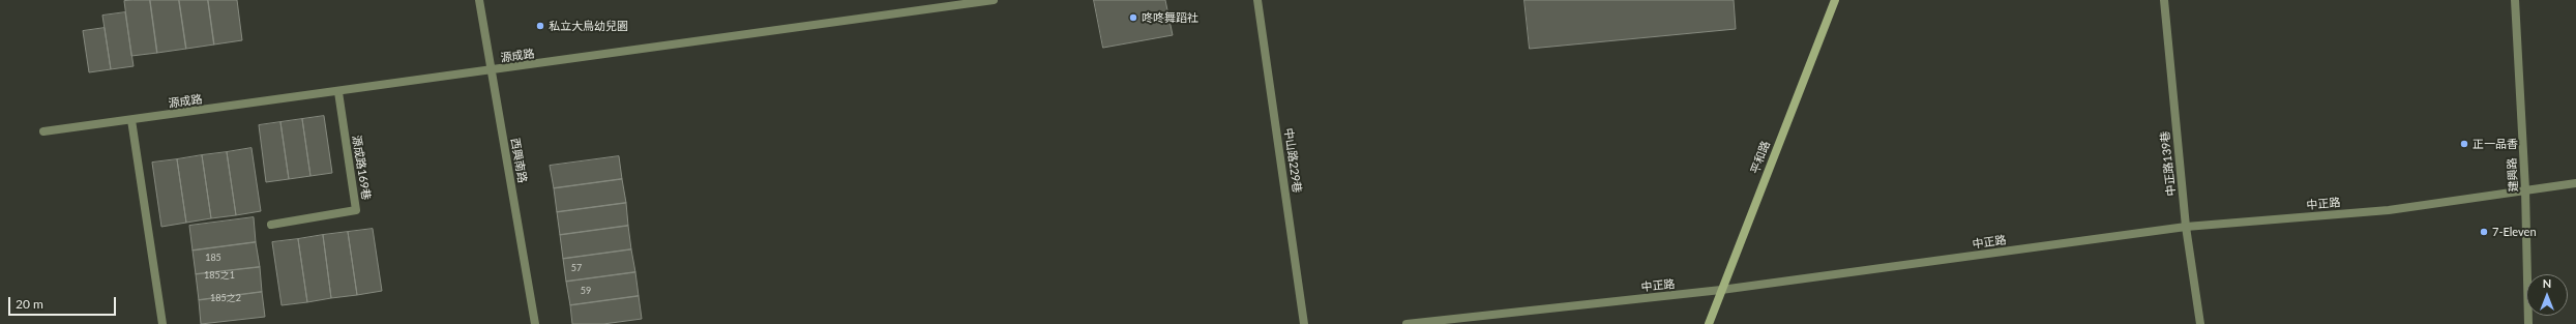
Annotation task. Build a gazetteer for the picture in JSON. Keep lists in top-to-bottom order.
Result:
{
  "streets": {
    "main road": ["平和路"],
    "street": [
      "源成路",
      "西興南路",
      "中山路229巷",
      "中正路139巷",
      "源成路169巷",
      "建興路",
      "中正路"
    ]
  },
  "crossings": [
    ["源成路", "西興南路"],
    ["源成路", "源成路169巷"],
    ["平和路", "中正路"],
    ["中正路139巷", "中正路"],
    ["建興路", "中正路"]
  ],
  "places": [
    "咚咚舞蹈社",
    "私立大鳥幼兒園",
    "正一品香",
    "7-Eleven"
  ],
  "house_numbers": [
    "185",
    "57",
    "185之1",
    "59",
    "185之2"
  ],
  "scale_bar": "20 m",
  "north": "top"
}
